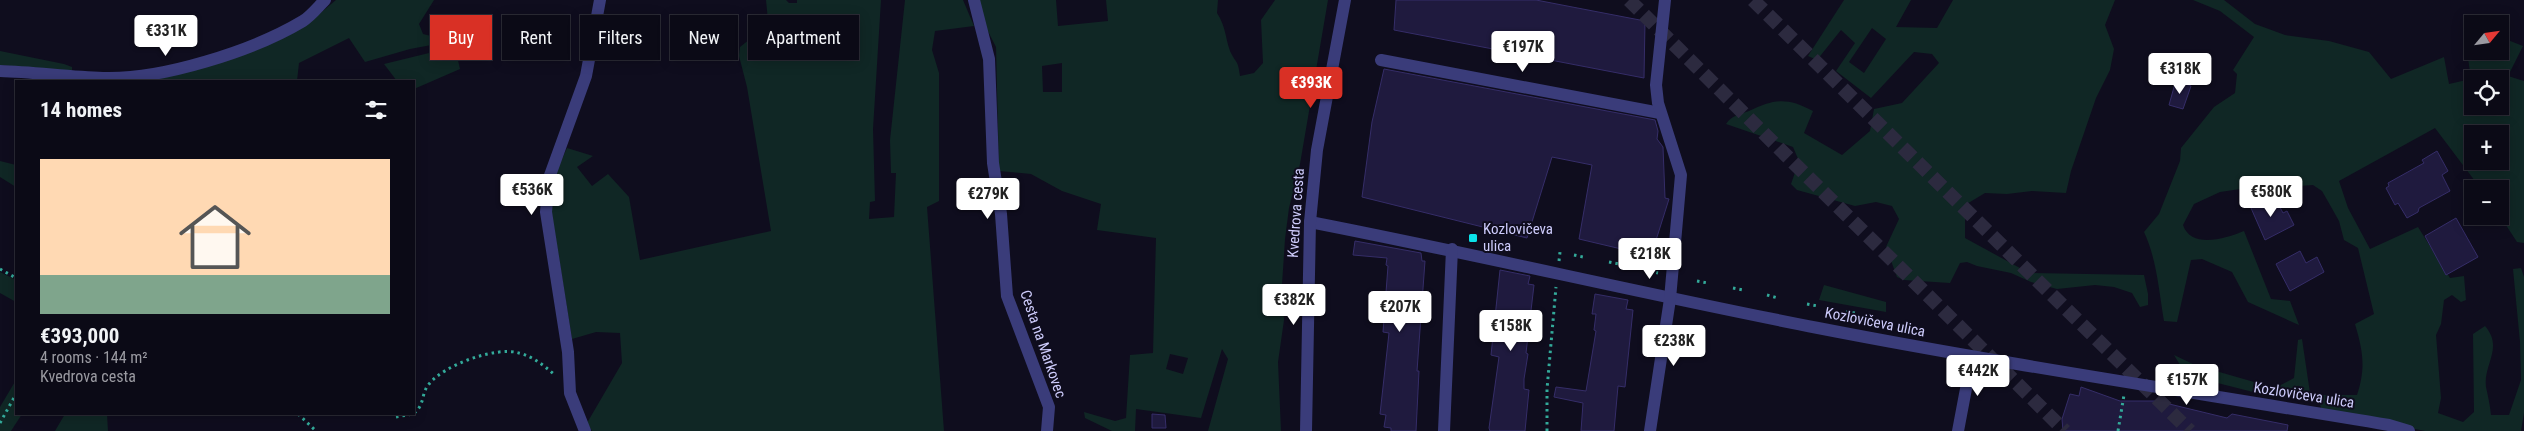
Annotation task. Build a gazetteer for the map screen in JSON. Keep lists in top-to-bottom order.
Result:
{
  "streets": {
    "street": ["Kvedrova cesta", "Kozlovičeva ulica", "Cesta na Markovec"]
  },
  "crossings": [
    ["Kvedrova cesta", "Kozlovičeva ulica"]
  ],
  "places": {
    "transit": ["Kozlovičeva ulica"]
  },
  "north": "top right",
  "page": {
    "map_buttons": ["+", "−"],
    "price": [
      "€331K",
      "€197K",
      "€318K",
      "€393K",
      "€536K",
      "€580K",
      "€279K",
      "€218K",
      "€382K",
      "€207K",
      "€158K",
      "€238K",
      "€442K",
      "€157K"
    ],
    "chip": [
      "Buy",
      "Rent",
      "Filters",
      "New",
      "Apartment"
    ],
    "heading": "14 homes",
    "list": [
      {
        "name": "€393,000",
        "note": "4 rooms · 144 m² · Kvedrova cesta"
      }
    ]
  }
}
